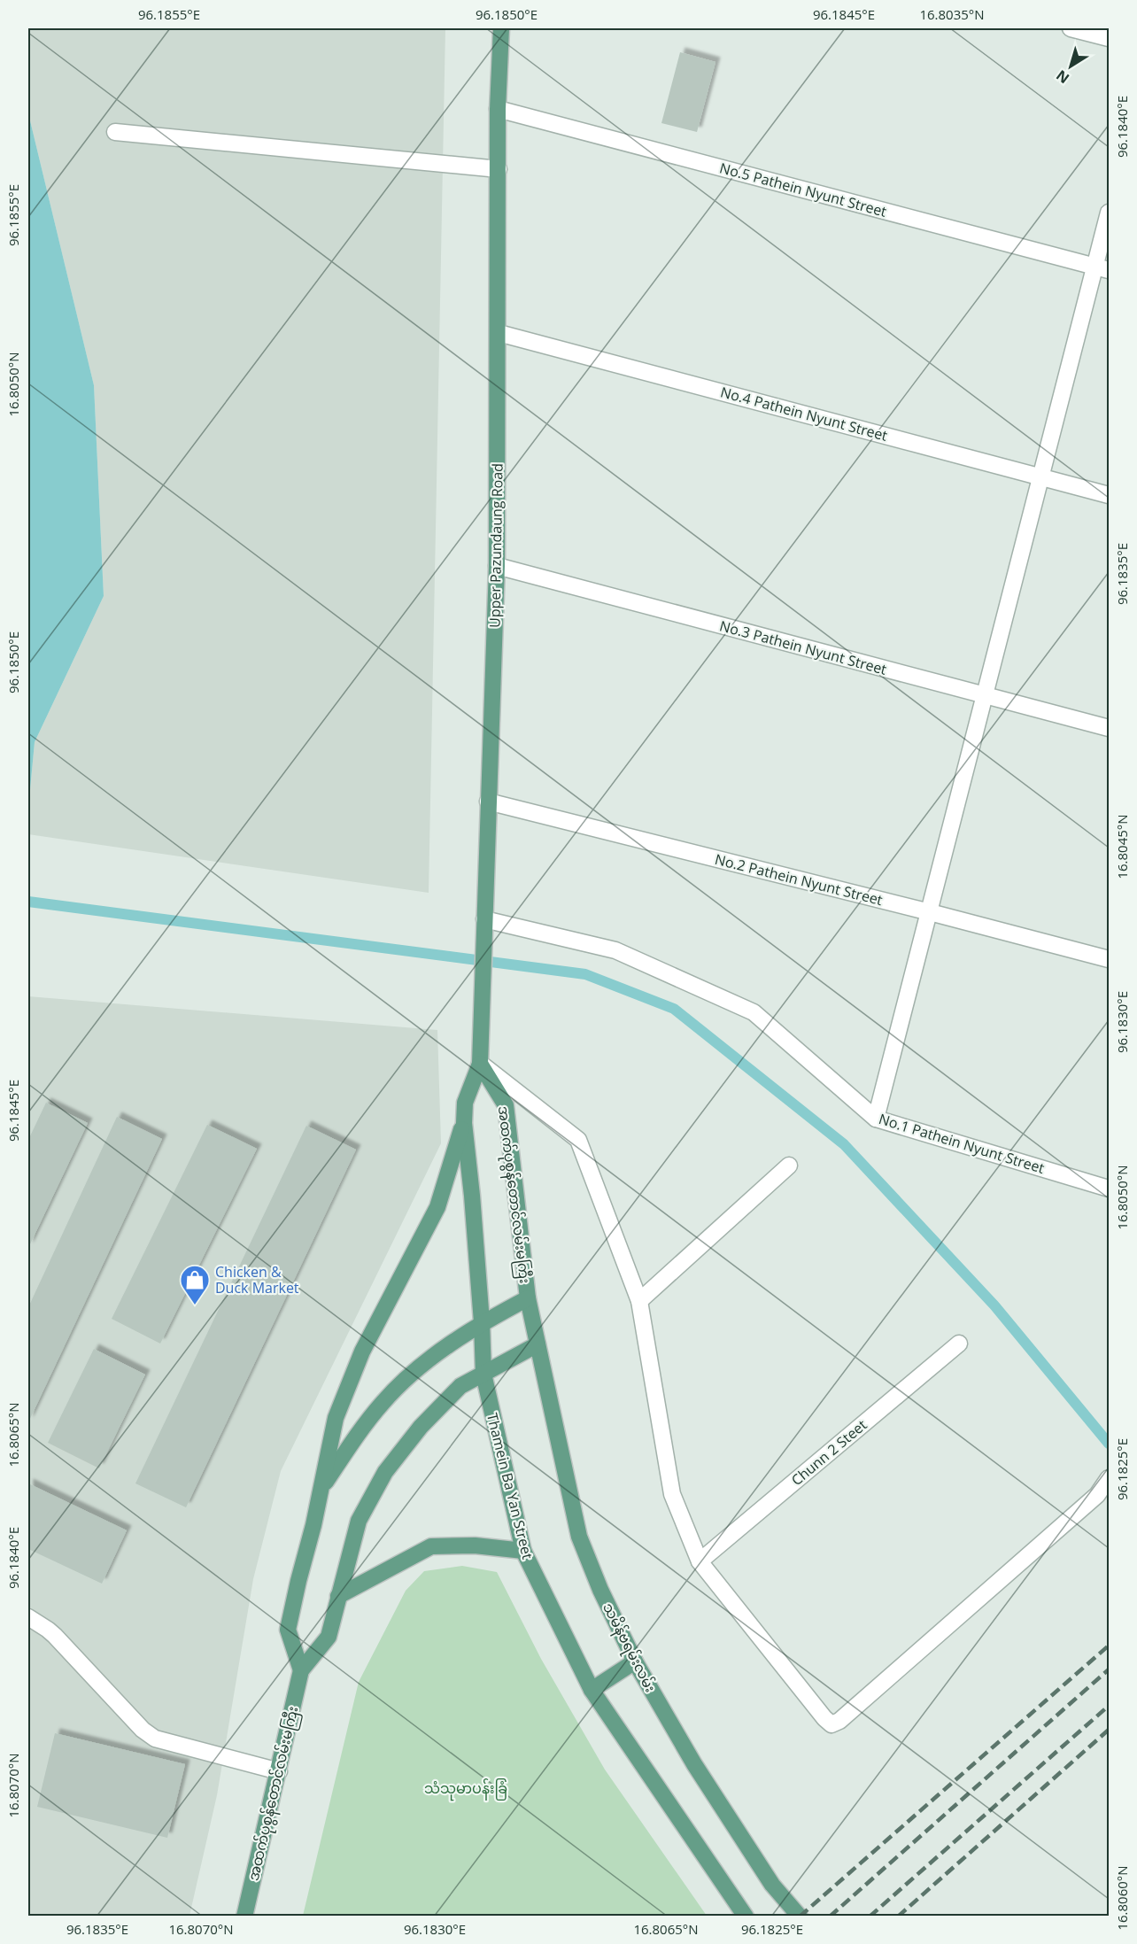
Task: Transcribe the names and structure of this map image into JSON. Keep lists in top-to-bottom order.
{
  "streets": {
    "main road": [
      "Upper Pazundaung Road",
      "အထက်ပုစွန်တောင်လမ်းမကြီး",
      "Thamein Ba Yan Street",
      "သမိန်ဗရမ်းလမ်း"
    ],
    "street": [
      "No.5 Pathein Nyunt Street",
      "No.4 Pathein Nyunt Street",
      "No.3 Pathein Nyunt Street",
      "No.2 Pathein Nyunt Street",
      "No.1 Pathein Nyunt Street",
      "Chunn 2 Steet"
    ]
  },
  "crossings": [
    ["No.5 Pathein Nyunt Street", "Upper Pazundaung Road"],
    ["No.4 Pathein Nyunt Street", "Upper Pazundaung Road"],
    ["Upper Pazundaung Road", "No.3 Pathein Nyunt Street"],
    ["Upper Pazundaung Road", "No.2 Pathein Nyunt Street"],
    ["Upper Pazundaung Road", "No.1 Pathein Nyunt Street"],
    ["Upper Pazundaung Road", "အထက်ပုစွန်တောင်လမ်းမကြီး"],
    ["အထက်ပုစွန်တောင်လမ်းမကြီး", "Thamein Ba Yan Street"],
    ["အထက်ပုစွန်တောင်လမ်းမကြီး", "သမိန်ဗရမ်းလမ်း"]
  ],
  "parks": ["သံသုမာပန်းခြံ"],
  "places": {
    "shop": ["Chicken & Duck Market"]
  },
  "north": "bottom left",
  "coordinates": [
    "96.1855°E",
    "96.1850°E",
    "96.1845°E",
    "16.8035°N",
    "96.1840°E",
    "16.8050°N",
    "96.1835°E",
    "16.8045°N",
    "96.1830°E",
    "16.8065°N",
    "96.1825°E",
    "16.8070°N",
    "16.8060°N"
  ]
}
